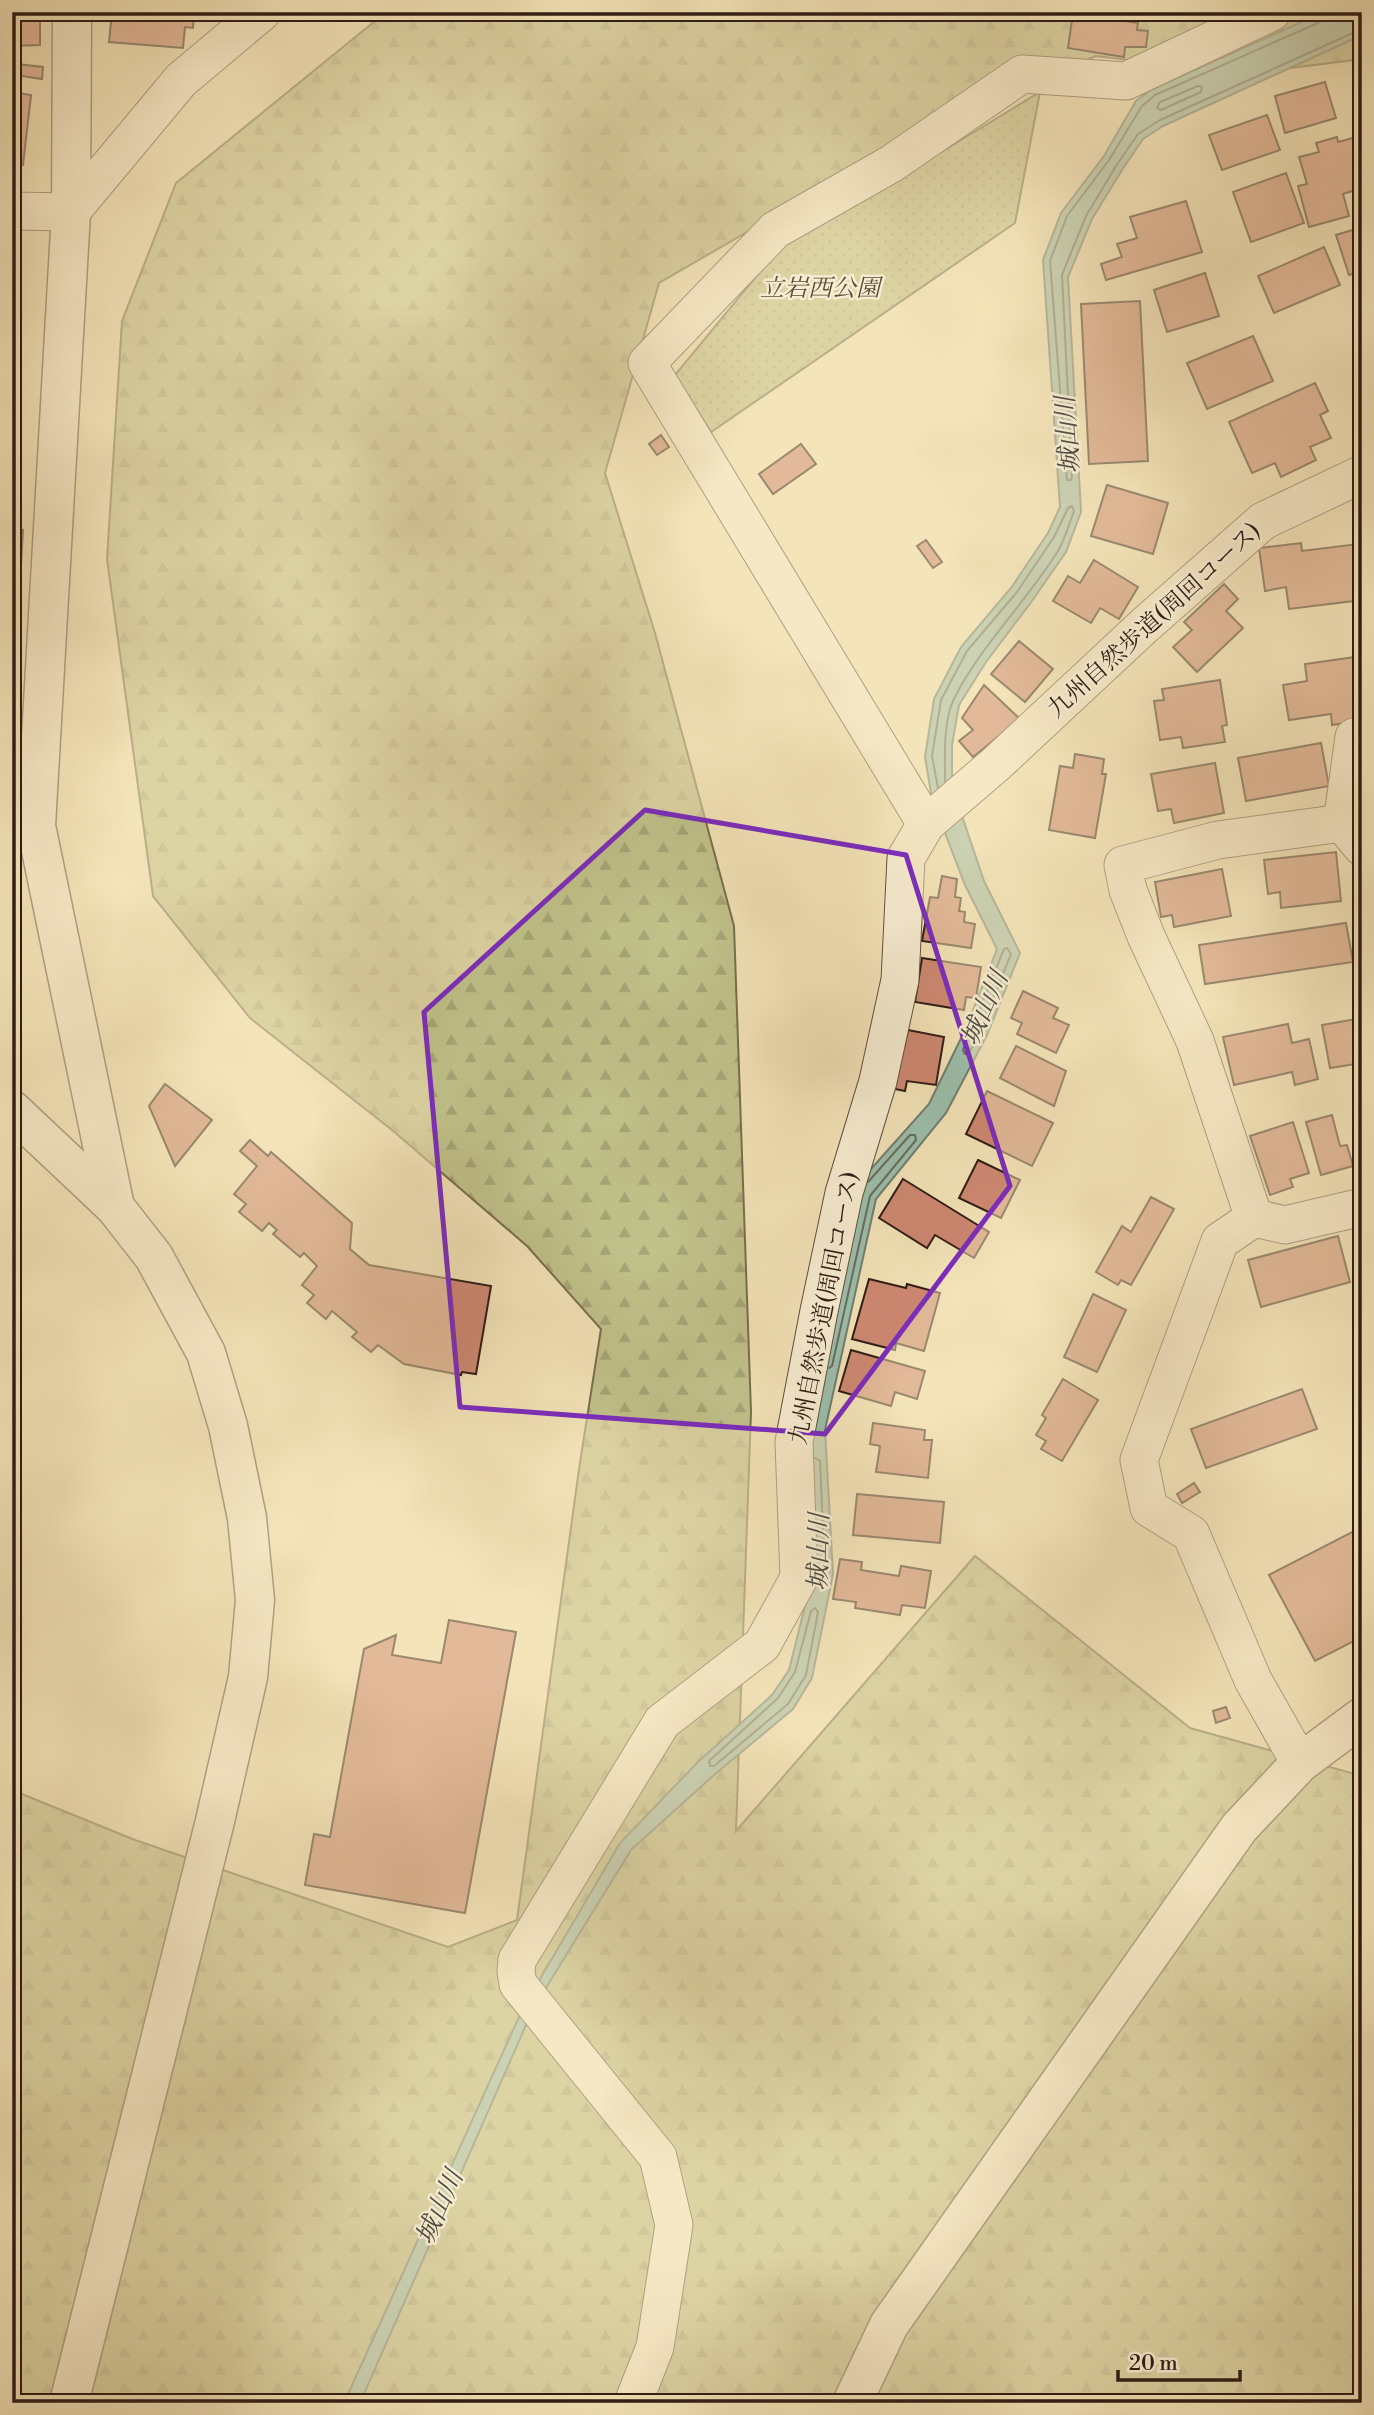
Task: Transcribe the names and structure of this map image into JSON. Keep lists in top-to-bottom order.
{
  "streets": {
    "street": ["九州自然歩道(周回コース)"]
  },
  "water": ["城山川"],
  "parks": ["立岩西公園"],
  "scale_bar": "20 m"
}
